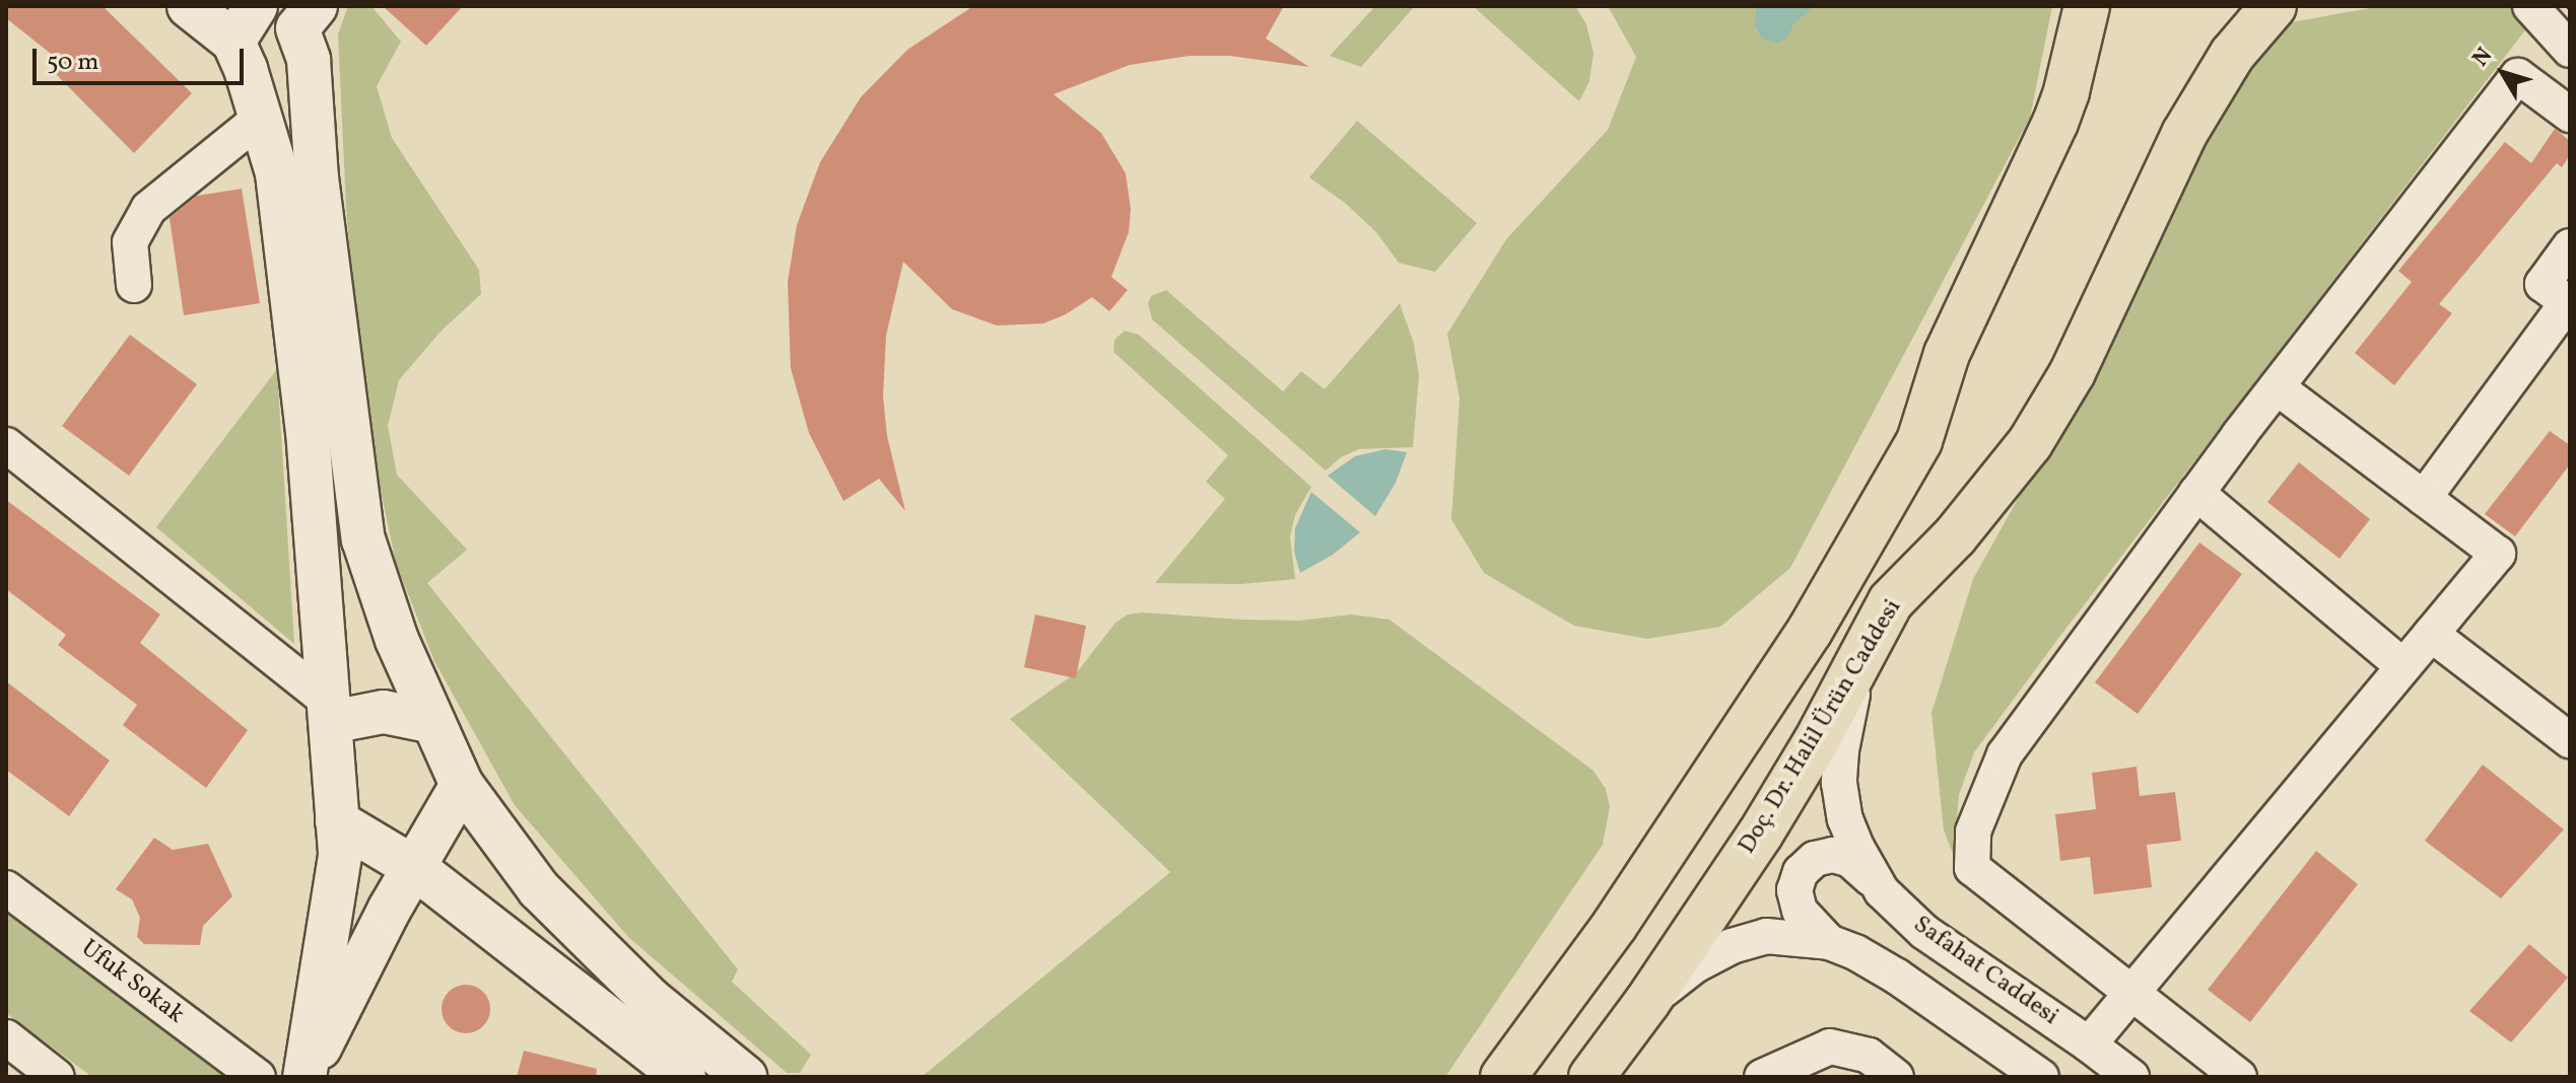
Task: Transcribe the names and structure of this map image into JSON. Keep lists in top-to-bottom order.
{
  "streets": {
    "main road": ["Doç. Dr. Halil Ürün Caddesi"],
    "street": ["Safahat Caddesi", "Ufuk Sokak"]
  },
  "crossings": [
    ["Doç. Dr. Halil Ürün Caddesi", "Safahat Caddesi"]
  ],
  "scale_bar": "50 m",
  "north": "top left"
}
